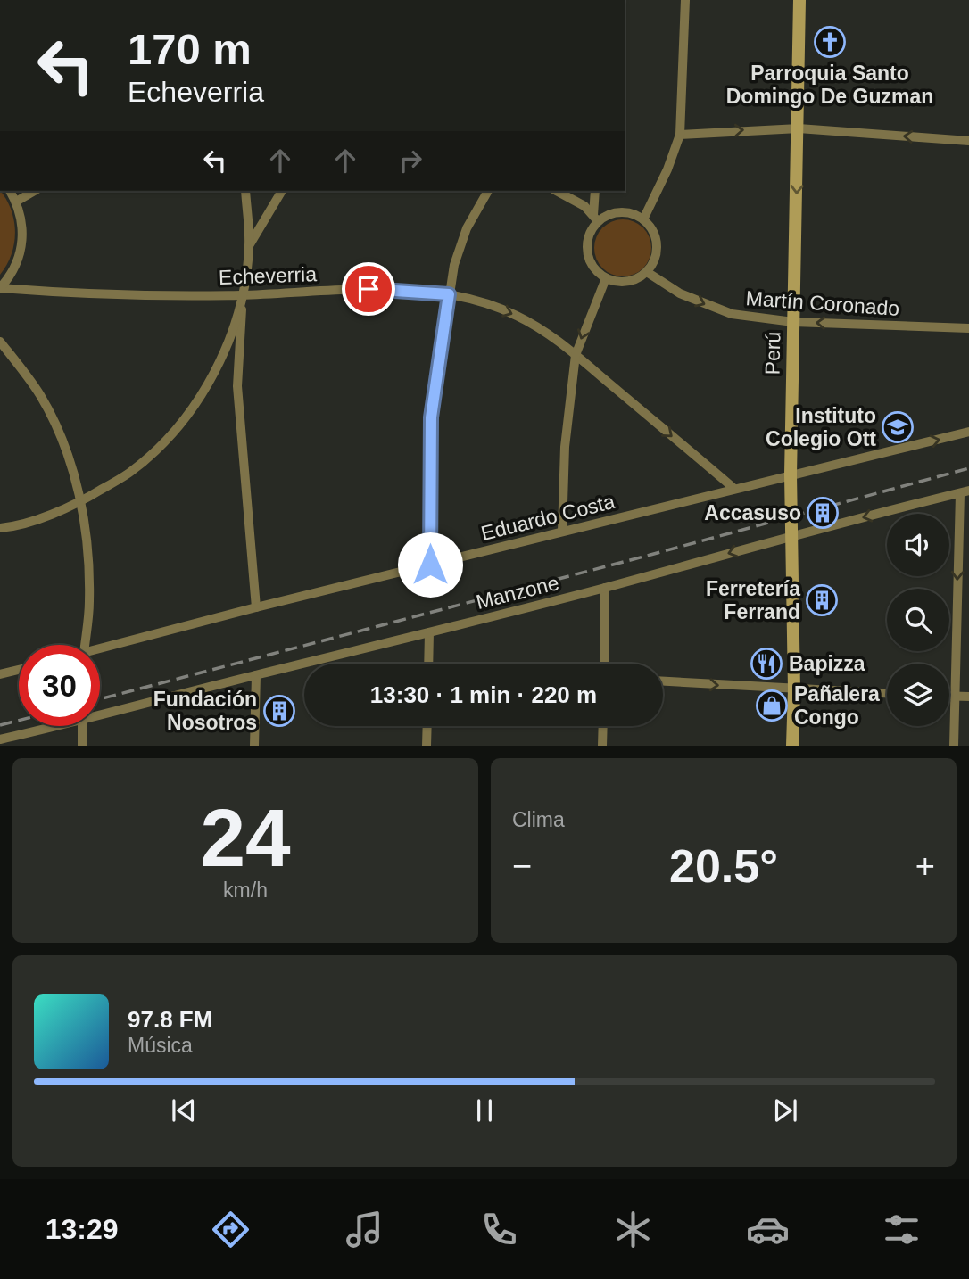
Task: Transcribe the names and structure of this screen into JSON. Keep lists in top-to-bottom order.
{
  "streets": {
    "street": [
      "Echeverria",
      "Martín Coronado",
      "Perú",
      "Eduardo Costa",
      "Manzone"
    ]
  },
  "crossings": [
    ["Echeverria", "Eduardo Costa"],
    ["Martín Coronado", "Perú"],
    ["Perú", "Eduardo Costa"],
    ["Perú", "Manzone"]
  ],
  "one_way": ["Echeverria", "Manzone"],
  "places": {
    "church": ["Parroquia Santo Domingo De Guzman"],
    "school or university": ["Instituto Colegio Ott"],
    "building": ["Accasuso", "Ferretería Ferrand", "Fundación Nosotros"],
    "restaurant": ["Bapizza"],
    "shop": ["Pañalera Congo"]
  },
  "page": {
    "turn": ["170 m", "Echeverria"],
    "limit": "30",
    "trip": "13:30 · 1 min · 220 m",
    "tile": [
      ["24", "km/h"],
      "Clima"
    ],
    "heat": ["−", "20.5°", "+"],
    "song": ["97.8 FM", "Música"],
    "tabs": "13:29"
  }
}
